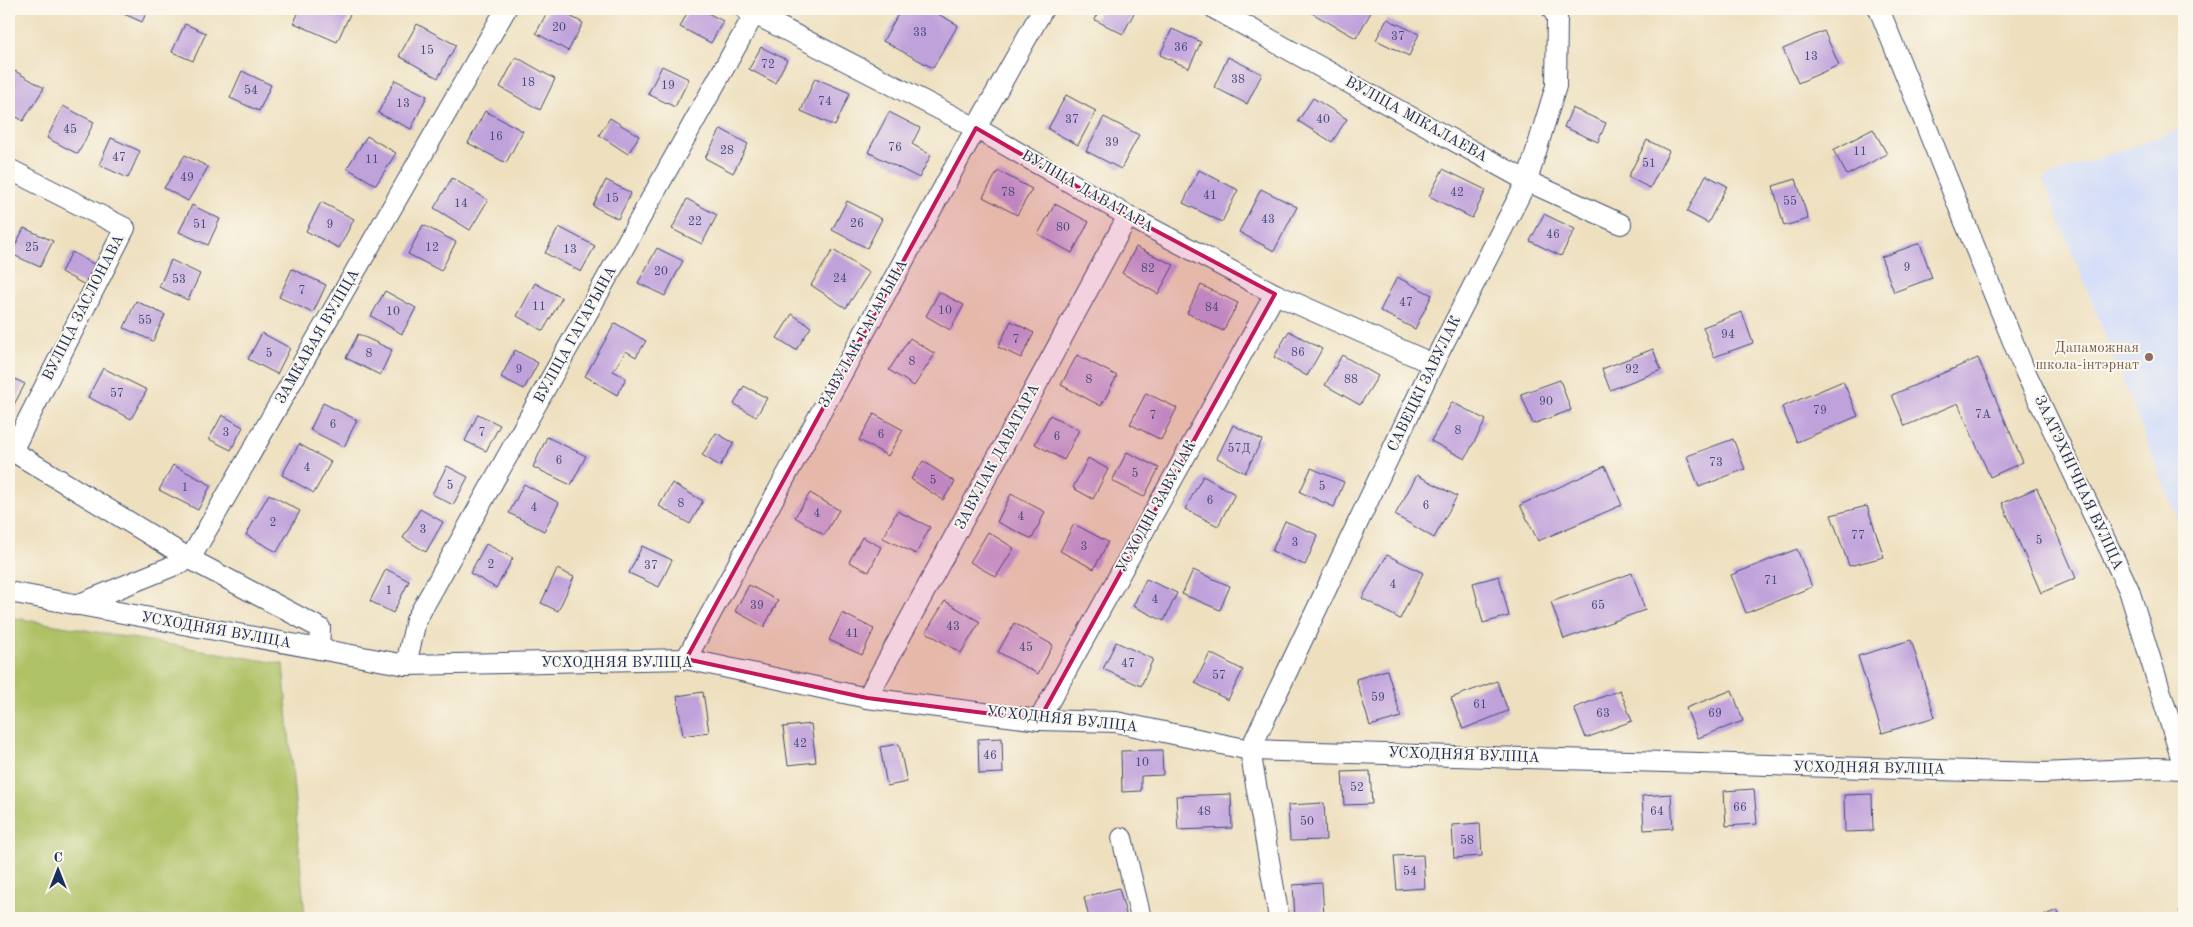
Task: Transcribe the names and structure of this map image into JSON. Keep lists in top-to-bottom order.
{
  "streets": {
    "street": [
      "ВУЛІЦА МІКАЛАЕВА",
      "ВУЛІЦА ДАВАТАРА",
      "ВУЛІЦА ЗАСЛОНАВА",
      "ЗАВУЛАК ГАГАРЫНА",
      "ВУЛІЦА ГАГАРЫНА",
      "ЗАМКАВАЯ ВУЛІЦА",
      "САВЕЦКІ ЗАВУЛАК",
      "ЗАВУЛАК ДАВАТАРА",
      "ЗААТЭХНІЧНАЯ ВУЛІЦА",
      "УСХОДНІ ЗАВУЛАК",
      "УСХОДНЯЯ ВУЛІЦА"
    ]
  },
  "crossings": [
    ["ВУЛІЦА МІКАЛАЕВА", "САВЕЦКІ ЗАВУЛАК"],
    ["ВУЛІЦА ДАВАТАРА", "ЗАВУЛАК ГАГАРЫНА"],
    ["ВУЛІЦА ДАВАТАРА", "ВУЛІЦА ГАГАРЫНА"],
    ["ВУЛІЦА ДАВАТАРА", "САВЕЦКІ ЗАВУЛАК"],
    ["ВУЛІЦА ДАВАТАРА", "ЗАВУЛАК ДАВАТАРА"],
    ["ВУЛІЦА ДАВАТАРА", "УСХОДНІ ЗАВУЛАК"],
    ["ВУЛІЦА ЗАСЛОНАВА", "ЗАМКАВАЯ ВУЛІЦА"],
    ["ВУЛІЦА ЗАСЛОНАВА", "УСХОДНЯЯ ВУЛІЦА"],
    ["ЗАВУЛАК ГАГАРЫНА", "УСХОДНЯЯ ВУЛІЦА"],
    ["ВУЛІЦА ГАГАРЫНА", "УСХОДНЯЯ ВУЛІЦА"],
    ["САВЕЦКІ ЗАВУЛАК", "УСХОДНЯЯ ВУЛІЦА"],
    ["ЗАВУЛАК ДАВАТАРА", "УСХОДНЯЯ ВУЛІЦА"],
    ["ЗААТЭХНІЧНАЯ ВУЛІЦА", "УСХОДНЯЯ ВУЛІЦА"],
    ["УСХОДНІ ЗАВУЛАК", "УСХОДНЯЯ ВУЛІЦА"]
  ],
  "places": ["Дапаможная школа-інтэрнат"],
  "house_numbers": [
    "20",
    "33",
    "37",
    "36",
    "15",
    "13",
    "72",
    "38",
    "18",
    "19",
    "54",
    "74",
    "13",
    "37",
    "40",
    "45",
    "16",
    "39",
    "76",
    "28",
    "11",
    "47",
    "11",
    "51",
    "49",
    "78",
    "42",
    "41",
    "15",
    "55",
    "14",
    "43",
    "22",
    "26",
    "51",
    "9",
    "80",
    "46",
    "25",
    "12",
    "13",
    "9",
    "82",
    "20",
    "24",
    "53",
    "7",
    "47",
    "11",
    "84",
    "10",
    "10",
    "55",
    "94",
    "7",
    "86",
    "5",
    "8",
    "8",
    "9",
    "92",
    "8",
    "88",
    "57",
    "90",
    "79",
    "7А",
    "7",
    "6",
    "8",
    "3",
    "7",
    "6",
    "6",
    "57Д",
    "6",
    "73",
    "4",
    "5",
    "5",
    "5",
    "5",
    "1",
    "6",
    "8",
    "6",
    "4",
    "4",
    "4",
    "2",
    "3",
    "77",
    "5",
    "3",
    "3",
    "2",
    "37",
    "71",
    "4",
    "1",
    "4",
    "39",
    "65",
    "43",
    "41",
    "45",
    "47",
    "57",
    "59",
    "61",
    "63",
    "69",
    "42",
    "46",
    "10",
    "52",
    "66",
    "48",
    "64",
    "50",
    "58",
    "54"
  ],
  "north": "top"
}
